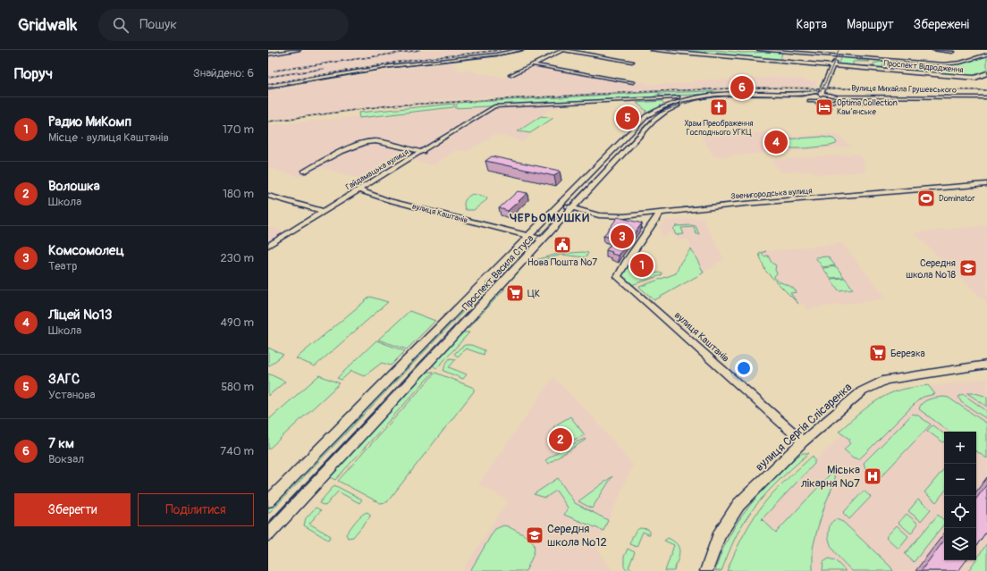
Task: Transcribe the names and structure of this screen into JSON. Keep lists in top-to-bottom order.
{
  "streets": {
    "main road": ["Проспект Відродження"],
    "street": [
      "Вулиця Михайла Грушевського",
      "Гайдамацька вулиця",
      "Звенигородська вулиця",
      "вулиця Каштанів",
      "Проспект Василя Стуса",
      "вулиця Сергія Слісаренка"
    ]
  },
  "crossings": [
    ["Вулиця Михайла Грушевського", "Проспект Василя Стуса"],
    ["Гайдамацька вулиця", "вулиця Каштанів"],
    ["Гайдамацька вулиця", "Проспект Василя Стуса"],
    ["Звенигородська вулиця", "вулиця Каштанів"],
    ["Звенигородська вулиця", "Проспект Василя Стуса"],
    ["вулиця Каштанів", "Проспект Василя Стуса"],
    ["вулиця Каштанів", "вулиця Сергія Слісаренка"]
  ],
  "districts": ["ЧЕРЬОМУШКИ"],
  "places": {
    "church": ["Храм Преображення Господнього УГКЦ"],
    "hotel": ["Optima Collection Кам’янське"],
    "sports": ["Dominator"],
    "public building": ["Нова Пошта №7"],
    "school or university": ["Середня школа №18", "Середня школа №12"],
    "supermarket": ["ЦК", "Березка"],
    "hospital": ["Міська лікарня №7"]
  },
  "page": {
    "header": "Gridwalk",
    "search": "Пошук",
    "nav": ["Карта", "Маршрут", "Збережені"],
    "heading": ["Поруч", "Знайдено: 6"],
    "pins": [
      "6",
      "5",
      "4",
      "3",
      "1",
      "2"
    ],
    "list": [
      {
        "mark": "1",
        "name": "Радио МиКомп",
        "note": "Місце · вулиця Каштанів",
        "value": "170 m"
      },
      {
        "mark": "2",
        "name": "Волошка",
        "note": "Школа",
        "value": "180 m"
      },
      {
        "mark": "3",
        "name": "Комсомолец",
        "note": "Театр",
        "value": "230 m"
      },
      {
        "mark": "4",
        "name": "Ліцей №13",
        "note": "Школа",
        "value": "490 m"
      },
      {
        "mark": "5",
        "name": "ЗАГС",
        "note": "Установа",
        "value": "580 m"
      },
      {
        "mark": "6",
        "name": "7 км",
        "note": "Вокзал",
        "value": "740 m"
      }
    ],
    "map_buttons": ["+", "−"],
    "buttons": ["Зберегти", "Поділитися"]
  }
}
